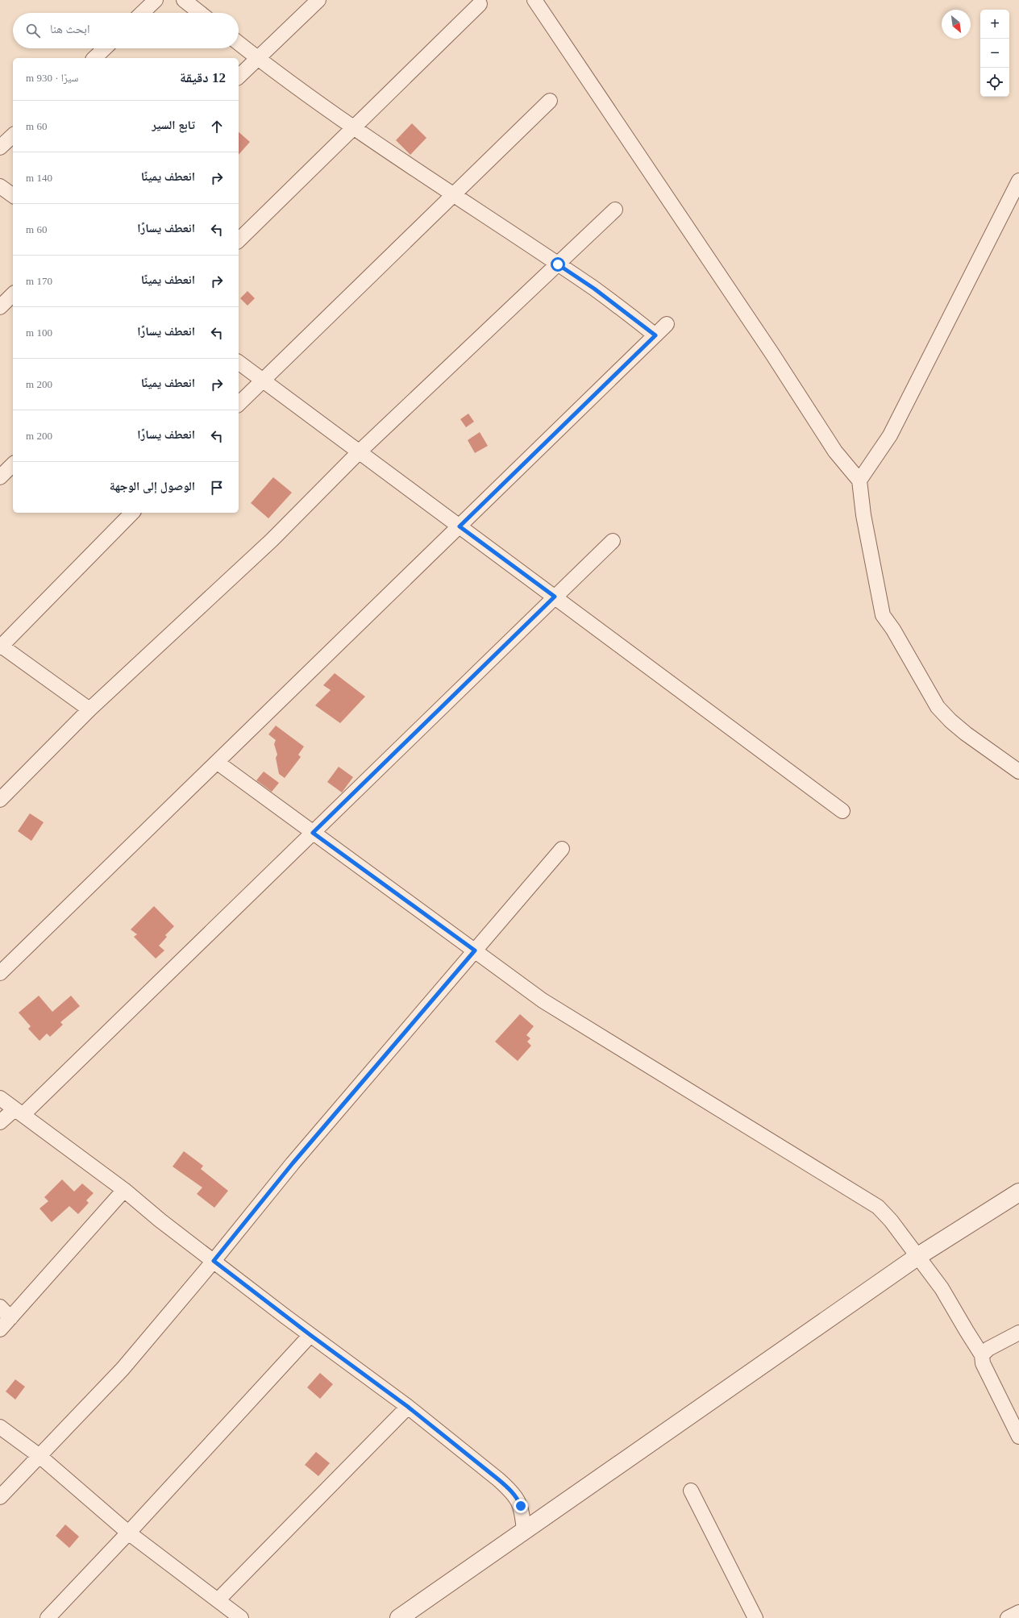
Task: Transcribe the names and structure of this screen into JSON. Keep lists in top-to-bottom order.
{
  "north": "bottom right",
  "page": {
    "map_buttons": ["+", "−"],
    "search": "ابحث هنا",
    "heading": ["12 دقيقة", "سيرًا · 930 m"],
    "list": [
      ["تابع السير", "60 m"],
      ["انعطف يمينًا", "140 m"],
      ["انعطف يسارًا", "60 m"],
      ["انعطف يمينًا", "170 m"],
      ["انعطف يسارًا", "100 m"],
      ["انعطف يمينًا", "200 m"],
      ["انعطف يسارًا", "200 m"],
      "الوصول إلى الوجهة"
    ]
  }
}
